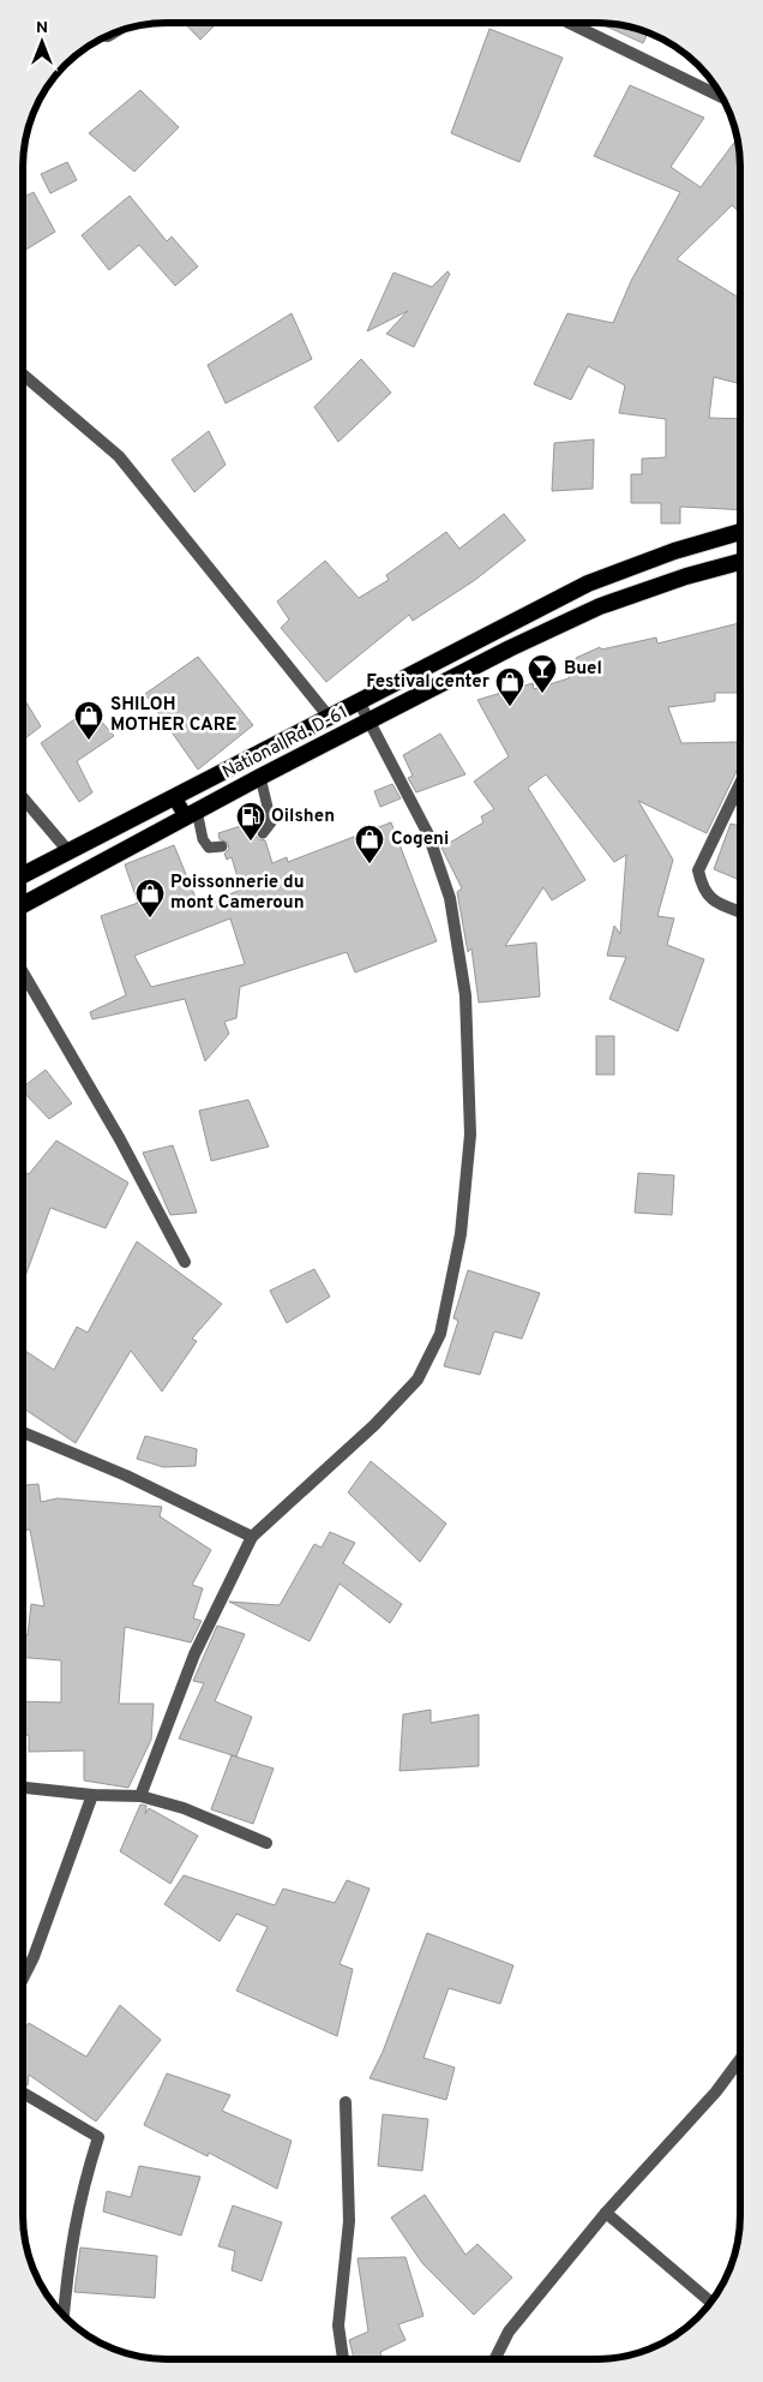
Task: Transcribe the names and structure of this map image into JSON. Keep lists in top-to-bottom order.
{
  "streets": {
    "highway": ["National Rd. D-61"]
  },
  "places": {
    "bar": ["Buel"],
    "shop": [
      "Festival center",
      "SHILOH MOTHER CARE",
      "Cogeni",
      "Poissonnerie du mont Cameroun"
    ],
    "fuel station": ["Oilshen"]
  },
  "north": "top"
}
